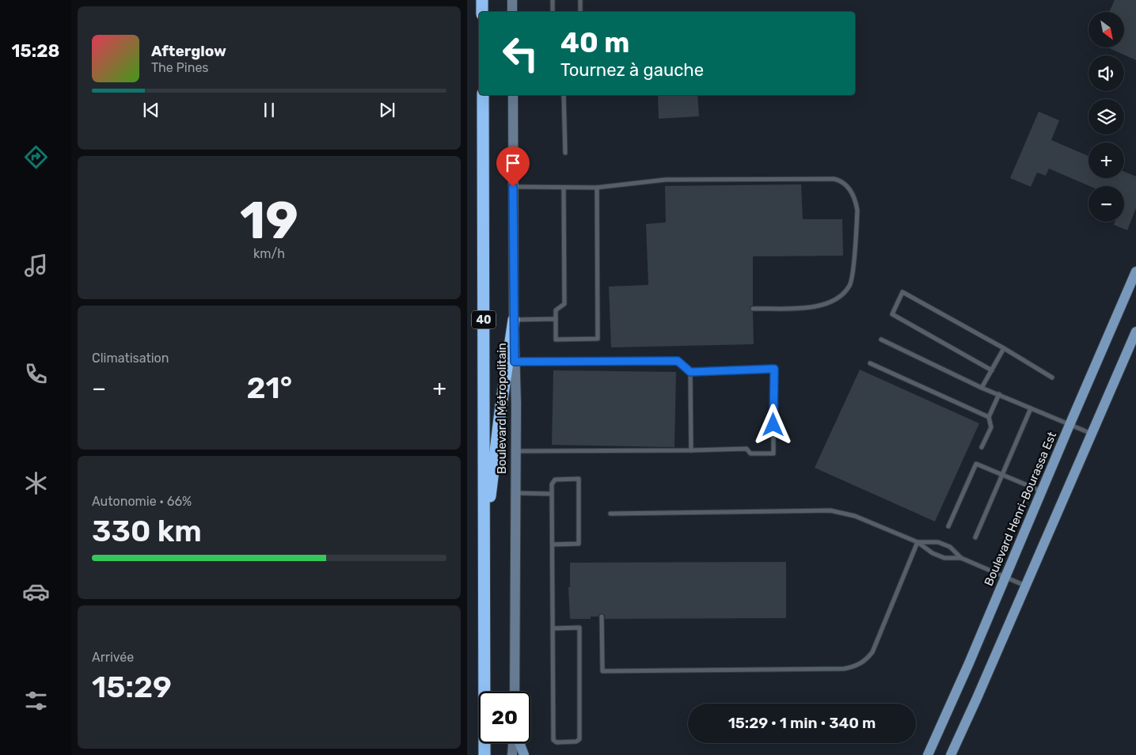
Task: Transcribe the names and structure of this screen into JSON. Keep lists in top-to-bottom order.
{
  "streets": {
    "highway": ["40"],
    "main road": ["Boulevard Métropolitain", "Boulevard Henri-Bourassa Est"]
  },
  "north": "bottom right",
  "page": {
    "tabs": "15:28",
    "map_buttons": ["+", "−"],
    "turn": ["40 m", "Tournez à gauche"],
    "song": ["Afterglow", "The Pines"],
    "tile": [
      ["19", "km/h"],
      "Climatisation",
      ["Autonomie · 66%", "330 km"],
      ["Arrivée", "15:29"]
    ],
    "heat": ["−", "21°", "+"],
    "limit": "20",
    "trip": "15:29 · 1 min · 340 m"
  }
}
